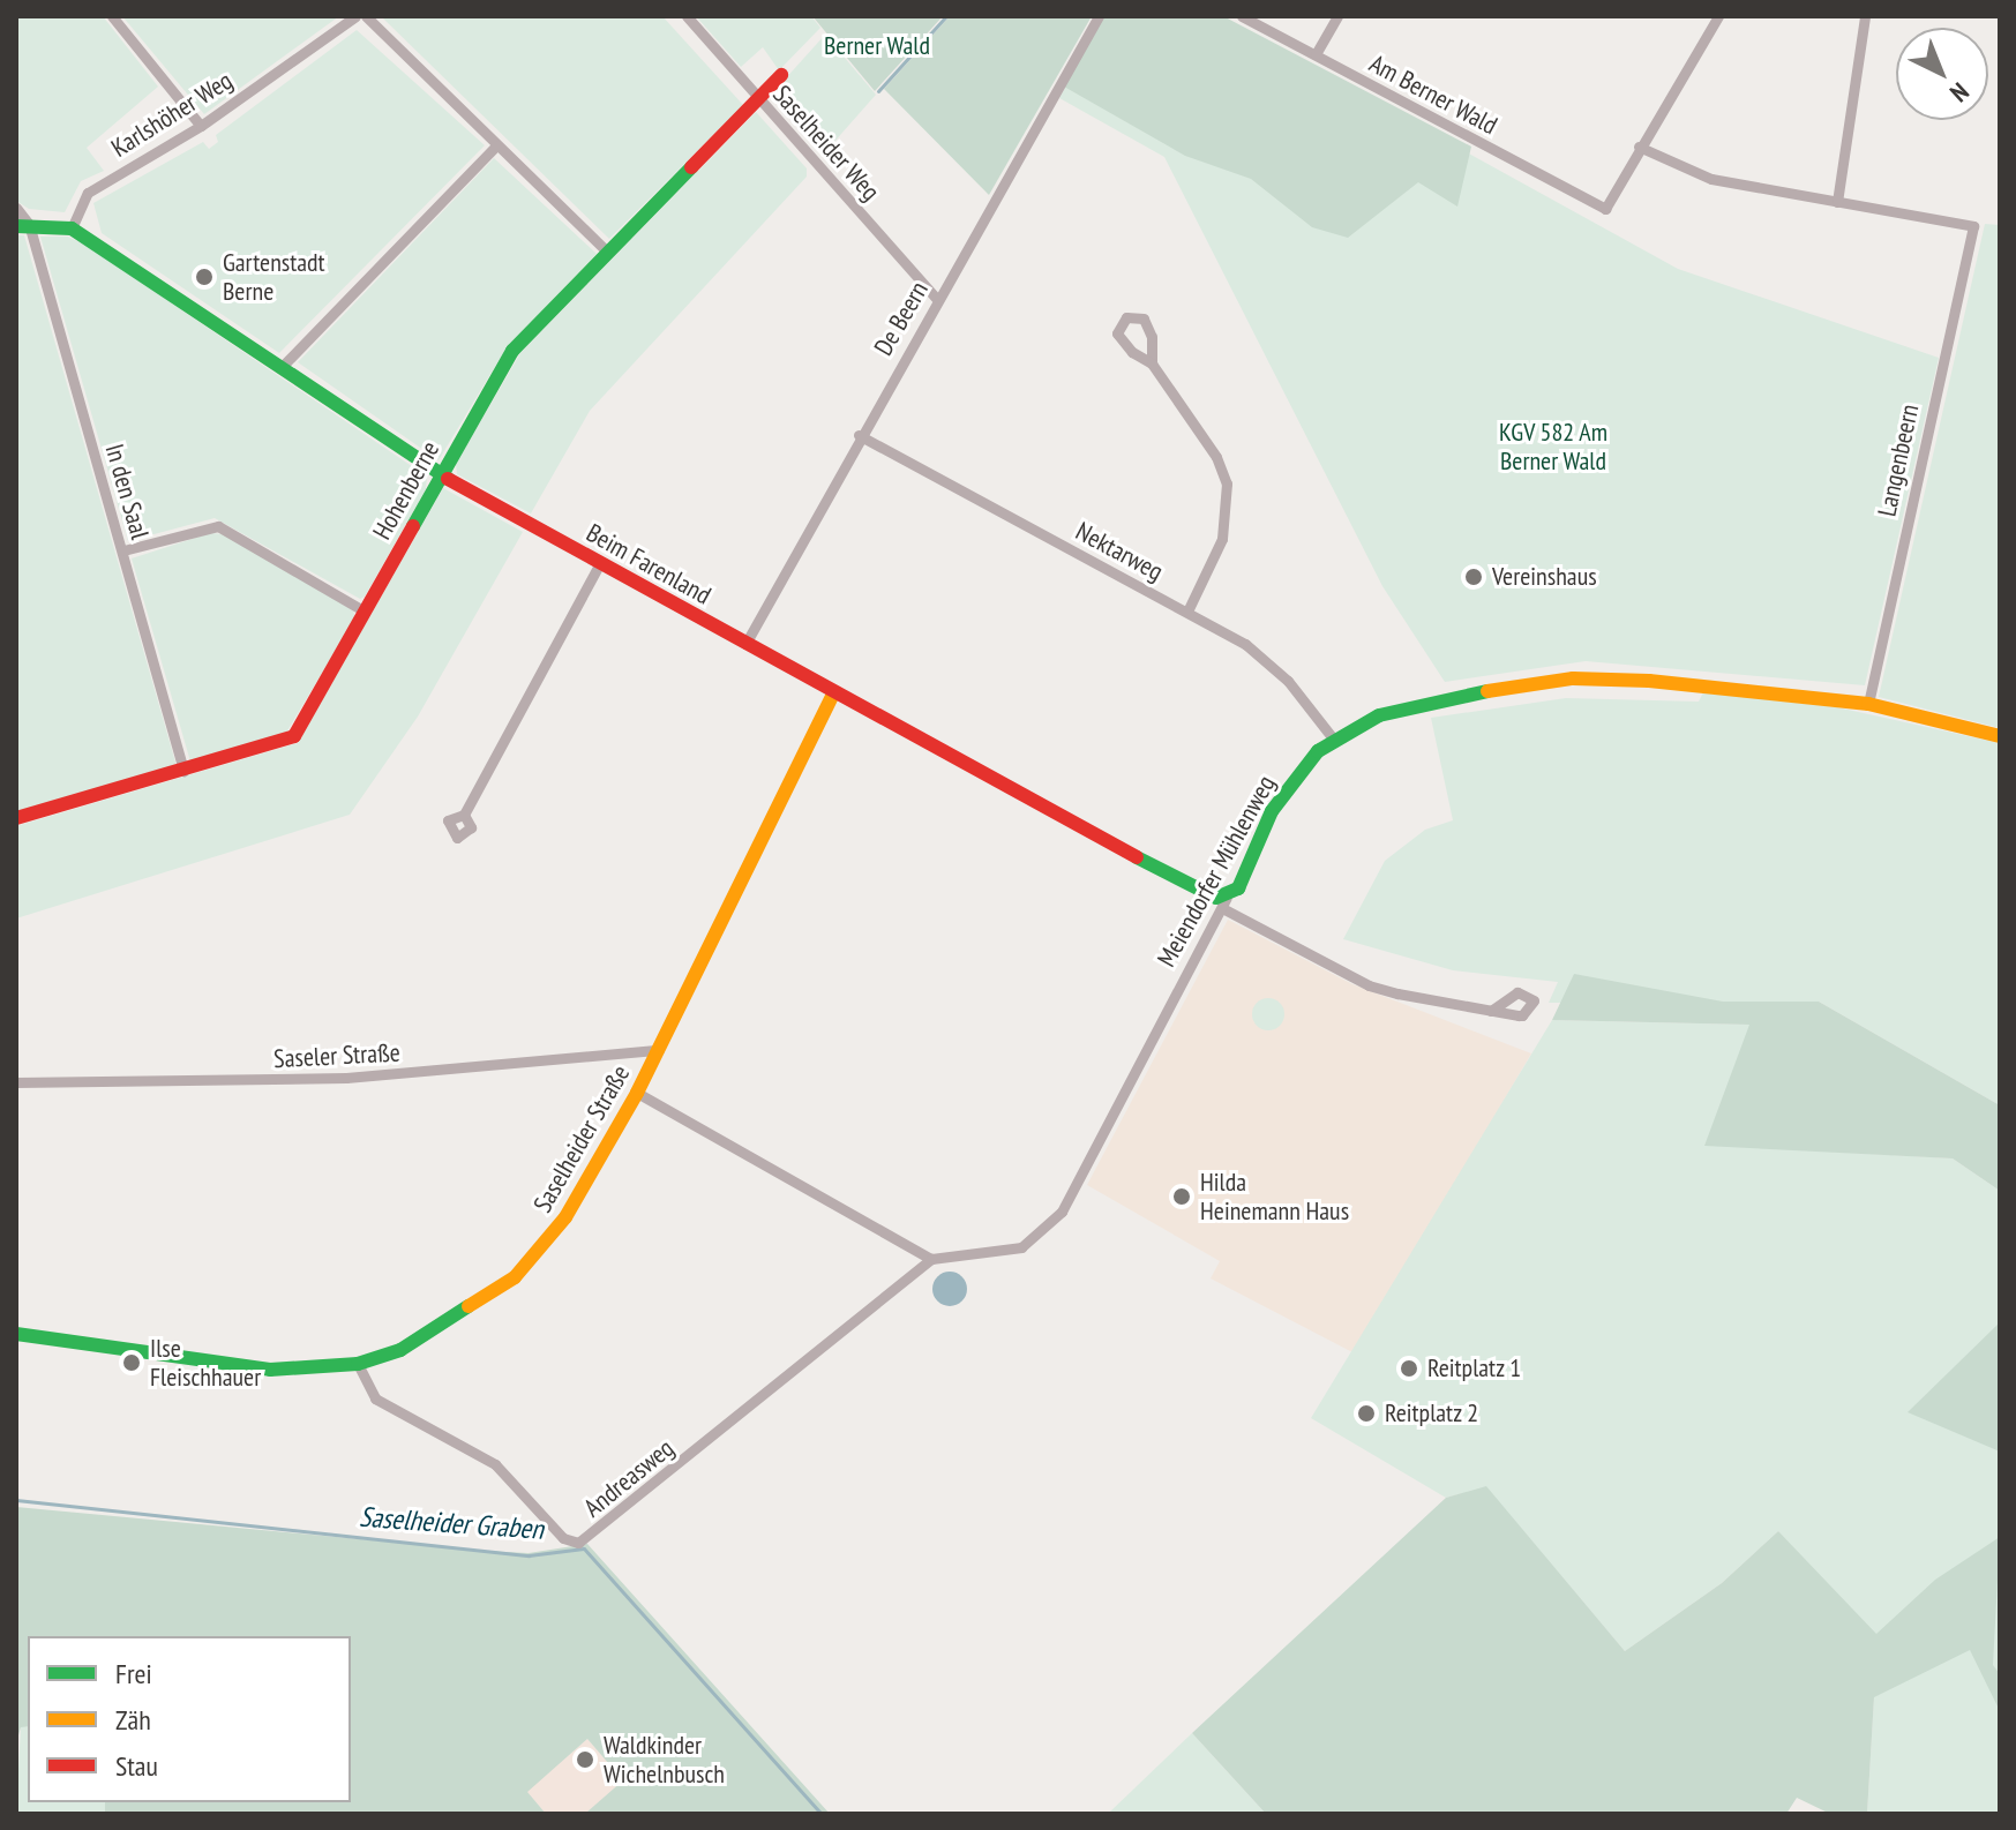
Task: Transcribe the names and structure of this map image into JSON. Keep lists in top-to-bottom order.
{
  "streets": {
    "street": [
      "Am Berner Wald",
      "Karlshöher Weg",
      "Saselheider Weg",
      "De Beern",
      "Langenbeern",
      "Hohenberne",
      "In den Saal",
      "Nektarweg",
      "Beim Farenland",
      "Meiendorfer Mühlenweg",
      "Saseler Straße",
      "Saselheider Straße",
      "Andreasweg"
    ]
  },
  "crossings": [
    ["Karlshöher Weg", "Beim Farenland"],
    ["Saselheider Weg", "De Beern"],
    ["Saselheider Weg", "Hohenberne"],
    ["De Beern", "Nektarweg"],
    ["De Beern", "Beim Farenland"],
    ["Langenbeern", "Meiendorfer Mühlenweg"],
    ["Hohenberne", "In den Saal"],
    ["Hohenberne", "Beim Farenland"],
    ["Nektarweg", "Meiendorfer Mühlenweg"],
    ["Beim Farenland", "Meiendorfer Mühlenweg"],
    ["Beim Farenland", "Saselheider Straße"],
    ["Meiendorfer Mühlenweg", "Andreasweg"],
    ["Saseler Straße", "Saselheider Straße"],
    ["Saselheider Straße", "Andreasweg"]
  ],
  "water": ["Saselheider Graben"],
  "parks": ["Berner Wald", "KGV 582 Am Berner Wald"],
  "places": [
    "Gartenstadt Berne",
    "Vereinshaus",
    "Hilda Heinemann Haus",
    "Ilse Fleischhauer",
    "Reitplatz 1",
    "Reitplatz 2",
    "Waldkinder Wichelnbusch"
  ],
  "legend": ["Frei", "Zäh", "Stau"],
  "north": "bottom right"
}
